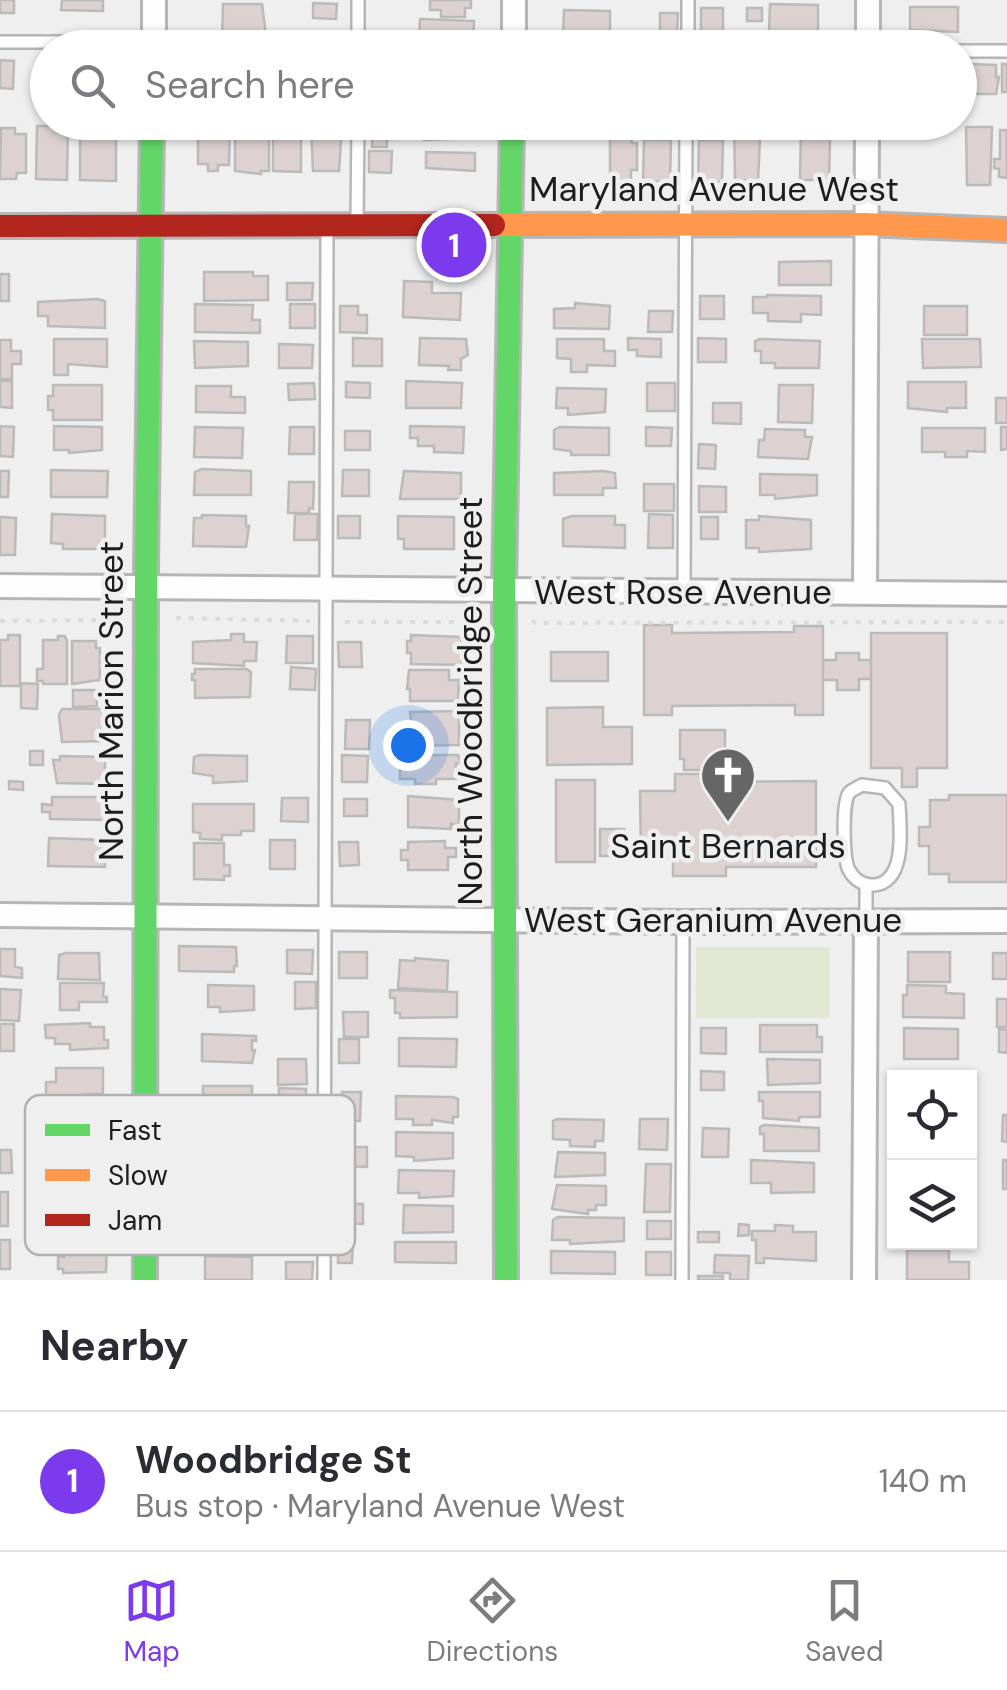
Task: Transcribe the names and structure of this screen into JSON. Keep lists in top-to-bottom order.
{
  "streets": {
    "street": [
      "Maryland Avenue West",
      "West Rose Avenue",
      "North Marion Street",
      "North Woodbridge Street",
      "West Geranium Avenue"
    ]
  },
  "crossings": [
    ["Maryland Avenue West", "North Marion Street"],
    ["Maryland Avenue West", "North Woodbridge Street"],
    ["West Rose Avenue", "North Marion Street"],
    ["West Rose Avenue", "North Woodbridge Street"],
    ["North Marion Street", "West Geranium Avenue"],
    ["North Woodbridge Street", "West Geranium Avenue"]
  ],
  "places": {
    "church": ["Saint Bernards"]
  },
  "legend": ["Fast", "Slow", "Jam"],
  "page": {
    "search": "Search here",
    "pins": "1",
    "heading": "Nearby",
    "list": [
      {
        "mark": "1",
        "name": "Woodbridge St",
        "note": "Bus stop · Maryland Avenue West",
        "value": "140 m"
      }
    ],
    "nav": ["Map", "Directions", "Saved"]
  }
}
